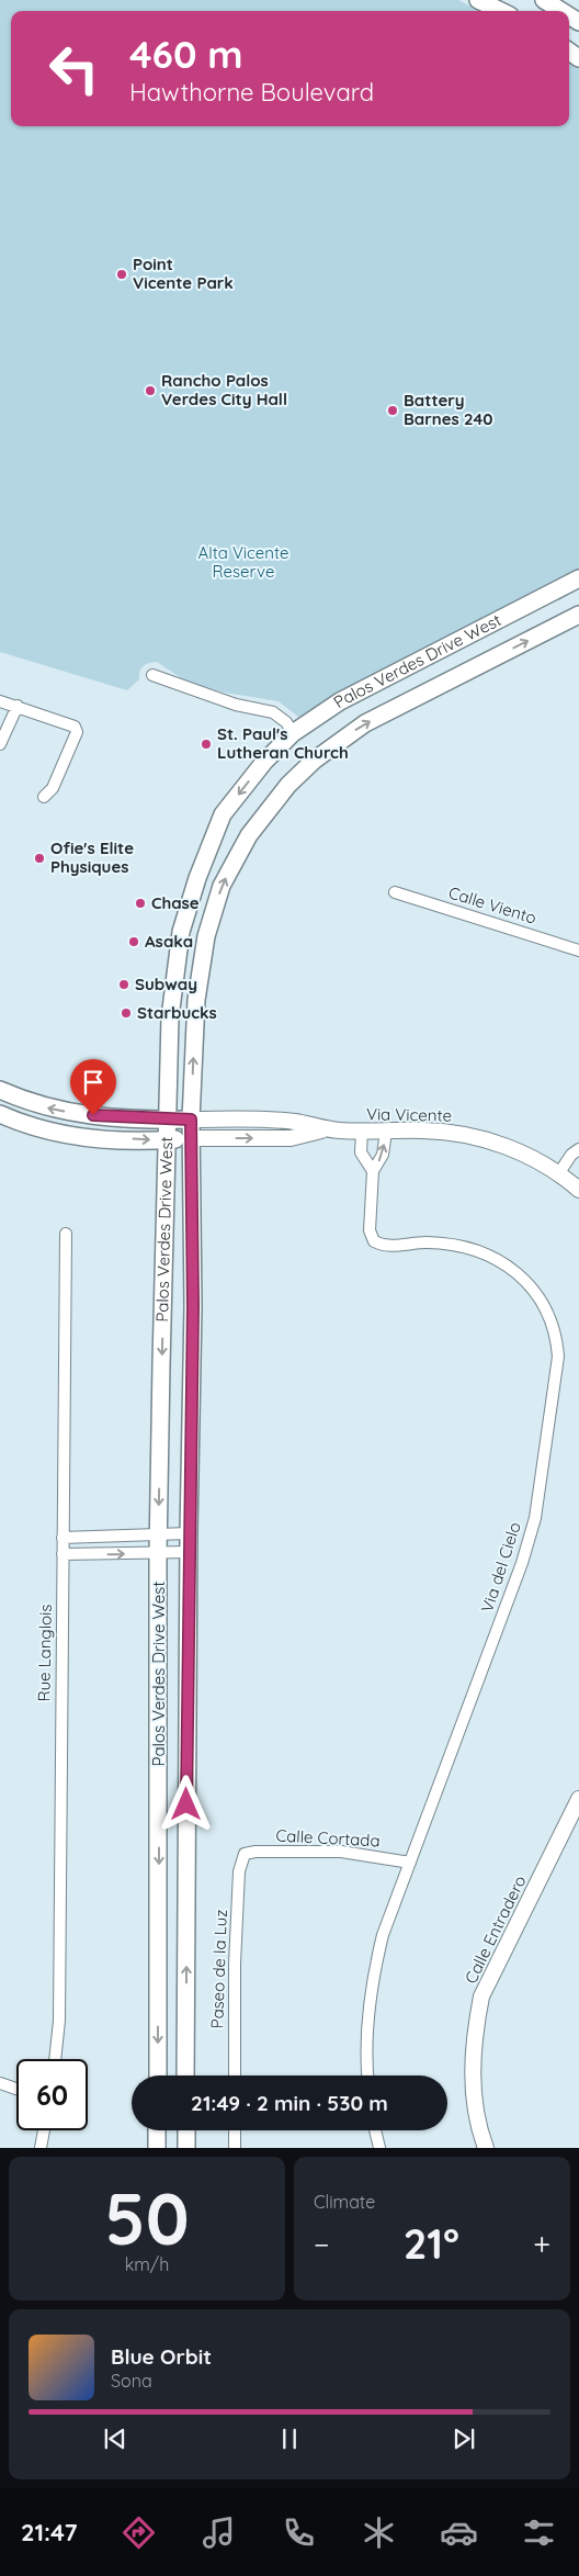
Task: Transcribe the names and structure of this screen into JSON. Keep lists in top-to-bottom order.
{
  "streets": {
    "main road": ["Palos Verdes Drive West"],
    "street": [
      "Calle Viento",
      "Via Vicente",
      "Via del Cielo",
      "Rue Langlois",
      "Calle Cortada",
      "Calle Entradero",
      "Paseo de la Luz"
    ]
  },
  "crossings": [
    ["Palos Verdes Drive West", "Via Vicente"],
    ["Via Vicente", "Via del Cielo"],
    ["Via del Cielo", "Calle Cortada"],
    ["Calle Cortada", "Paseo de la Luz"]
  ],
  "parks": ["Alta Vicente Reserve"],
  "places": [
    "Point Vicente Park",
    "Rancho Palos Verdes City Hall",
    "Battery Barnes 240",
    "St. Paul's Lutheran Church",
    "Ofie's Elite Physiques",
    "Chase",
    "Asaka",
    "Subway",
    "Starbucks"
  ],
  "page": {
    "turn": ["460 m", "Hawthorne Boulevard"],
    "limit": "60",
    "trip": "21:49 · 2 min · 530 m",
    "tile": [
      ["50", "km/h"],
      "Climate"
    ],
    "heat": ["−", "21°", "+"],
    "song": ["Blue Orbit", "Sona"],
    "tabs": "21:47"
  }
}
